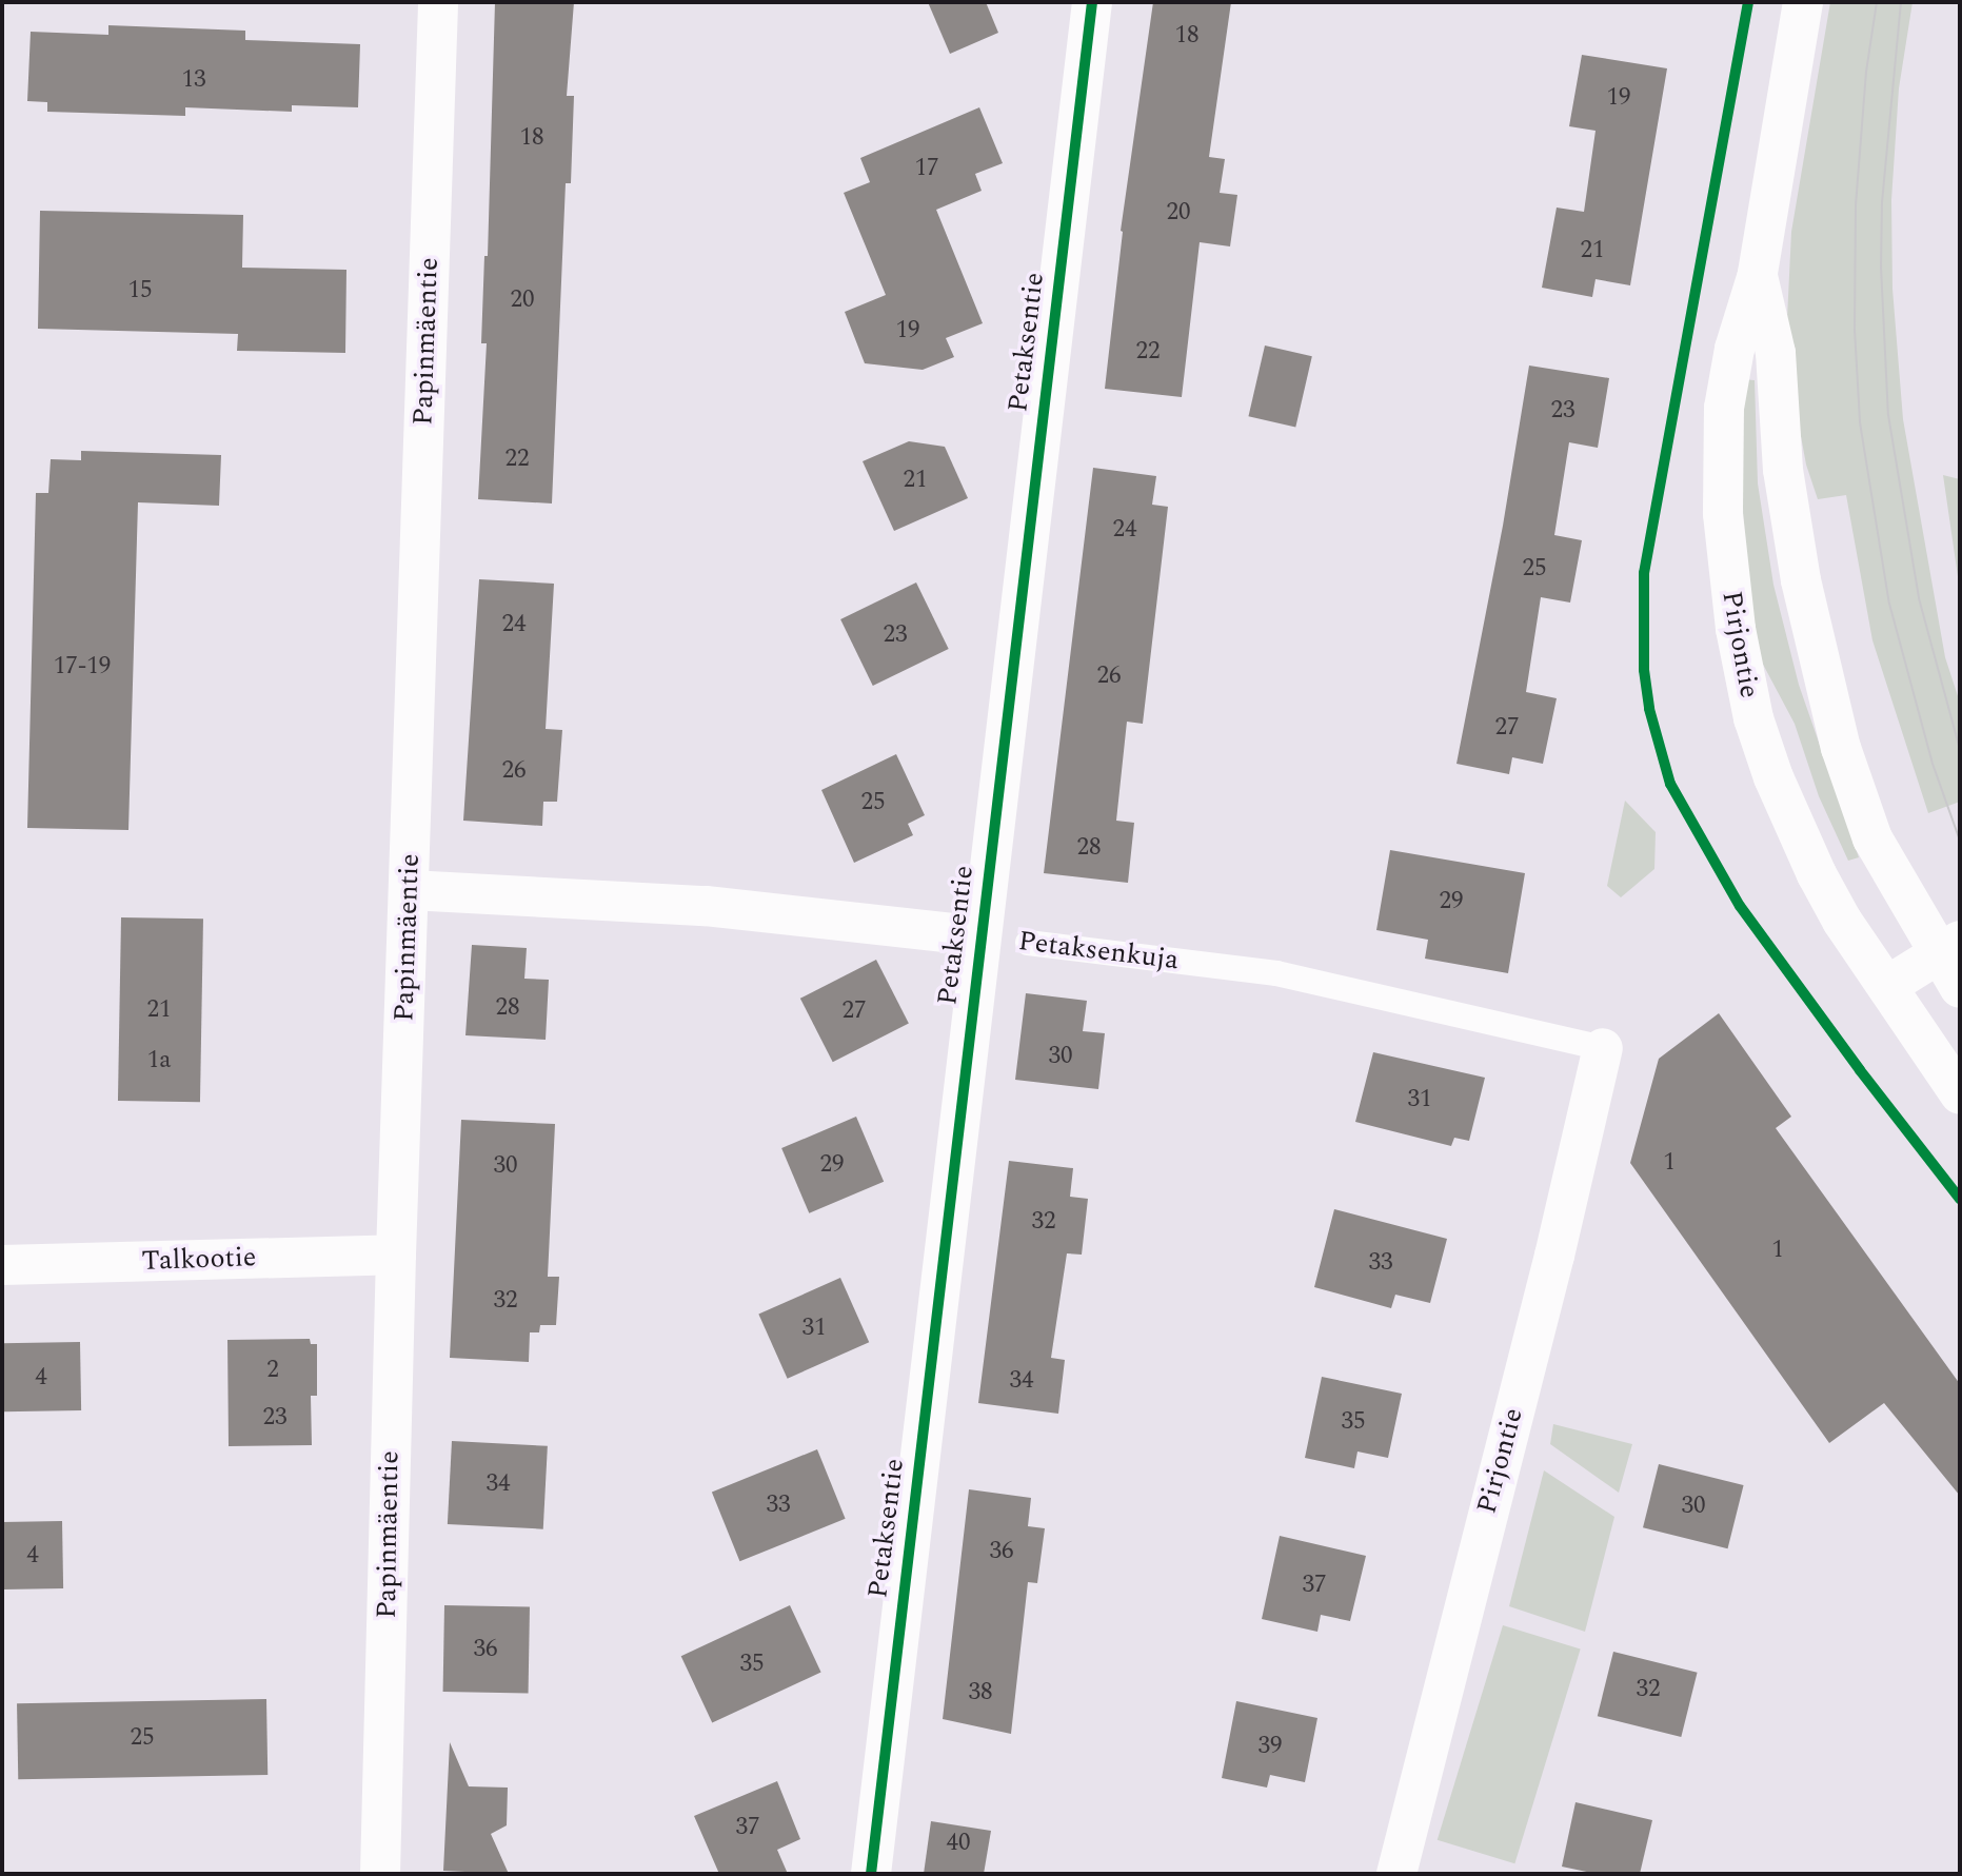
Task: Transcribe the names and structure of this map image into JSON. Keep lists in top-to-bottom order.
{
  "streets": {
    "street": [
      "Papinmäentie",
      "Petaksentie",
      "Pirjontie",
      "Petaksenkuja",
      "Talkootie"
    ]
  },
  "crossings": [
    ["Papinmäentie", "Petaksenkuja"],
    ["Papinmäentie", "Talkootie"],
    ["Petaksentie", "Petaksenkuja"],
    ["Pirjontie", "Petaksenkuja"]
  ],
  "house_numbers": [
    "18",
    "13",
    "19",
    "18",
    "17",
    "20",
    "21",
    "15",
    "20",
    "19",
    "22",
    "23",
    "22",
    "21",
    "24",
    "25",
    "24",
    "23",
    "17-19",
    "26",
    "27",
    "26",
    "25",
    "28",
    "29",
    "28",
    "21",
    "27",
    "30",
    "1a",
    "31",
    "1",
    "29",
    "30",
    "32",
    "1",
    "33",
    "32",
    "31",
    "2",
    "4",
    "34",
    "23",
    "35",
    "34",
    "33",
    "30",
    "36",
    "4",
    "37",
    "36",
    "35",
    "32",
    "38",
    "25",
    "39",
    "37",
    "40"
  ]
}
